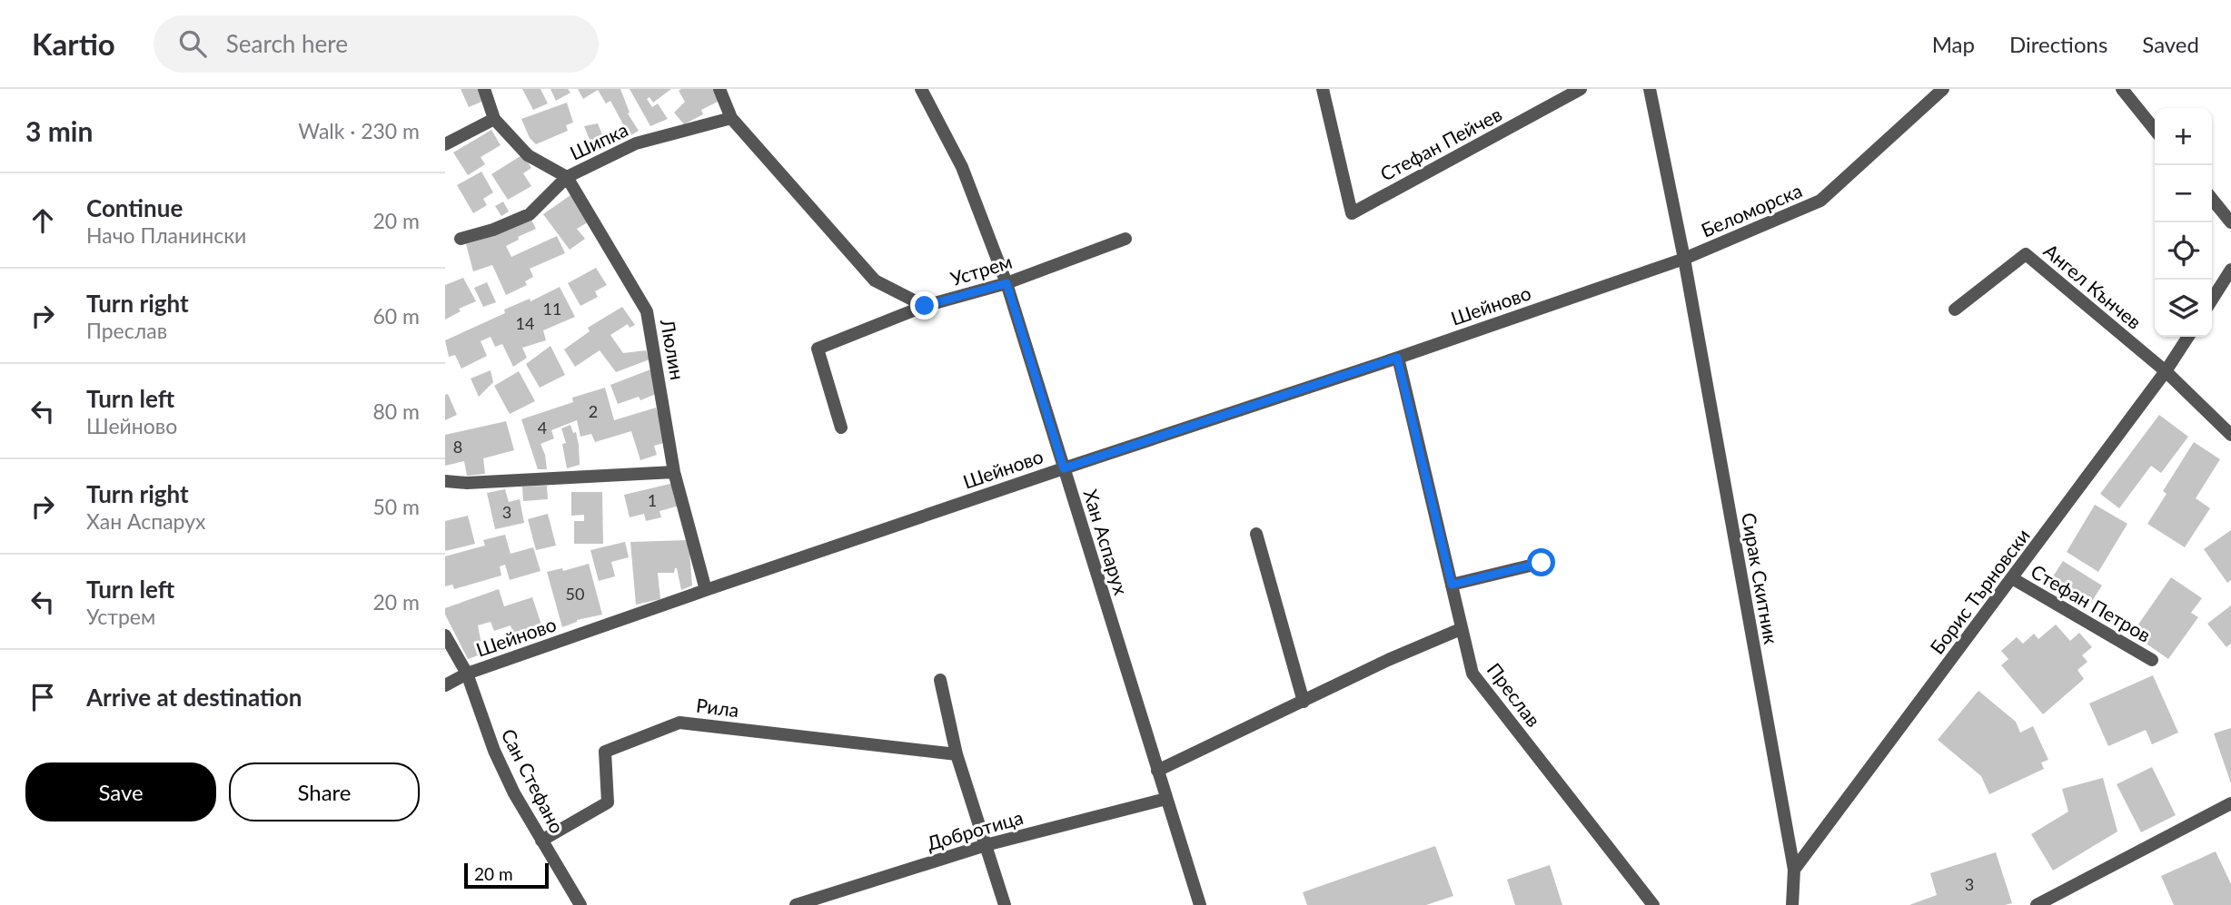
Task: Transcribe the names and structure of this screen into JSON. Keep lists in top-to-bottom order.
{
  "streets": {
    "street": [
      "Шипка",
      "Стефан Пейчев",
      "Беломорска",
      "Устрем",
      "Ангел Кънчев",
      "Шейново",
      "Люлин",
      "Хан Аспарух",
      "Сирак Скитник",
      "Борис Търновски",
      "Стефан Петров",
      "Преслав",
      "Рила",
      "Сан Стефано",
      "Добротица"
    ]
  },
  "crossings": [
    ["Шипка", "Люлин"],
    ["Беломорска", "Шейново"],
    ["Беломорска", "Сирак Скитник"],
    ["Устрем", "Хан Аспарух"],
    ["Ангел Кънчев", "Борис Търновски"],
    ["Шейново", "Люлин"],
    ["Шейново", "Хан Аспарух"],
    ["Шейново", "Сирак Скитник"],
    ["Шейново", "Преслав"],
    ["Шейново", "Сан Стефано"],
    ["Хан Аспарух", "Добротица"],
    ["Сирак Скитник", "Борис Търновски"],
    ["Борис Търновски", "Стефан Петров"],
    ["Рила", "Сан Стефано"]
  ],
  "house_numbers": [
    "11",
    "14",
    "2",
    "4",
    "8",
    "1",
    "3",
    "50",
    "3"
  ],
  "scale_bar": "20 m",
  "page": {
    "header": "Kartio",
    "search": "Search here",
    "nav": ["Map", "Directions", "Saved"],
    "heading": ["3 min", "Walk · 230 m"],
    "map_buttons": ["+", "−"],
    "list": [
      ["Continue", "Начо Планински", "20 m"],
      ["Turn right", "Преслав", "60 m"],
      ["Turn left", "Шейново", "80 m"],
      ["Turn right", "Хан Аспарух", "50 m"],
      ["Turn left", "Устрем", "20 m"],
      "Arrive at destination"
    ],
    "buttons": ["Save", "Share"],
    "scale": "20 m"
  }
}
